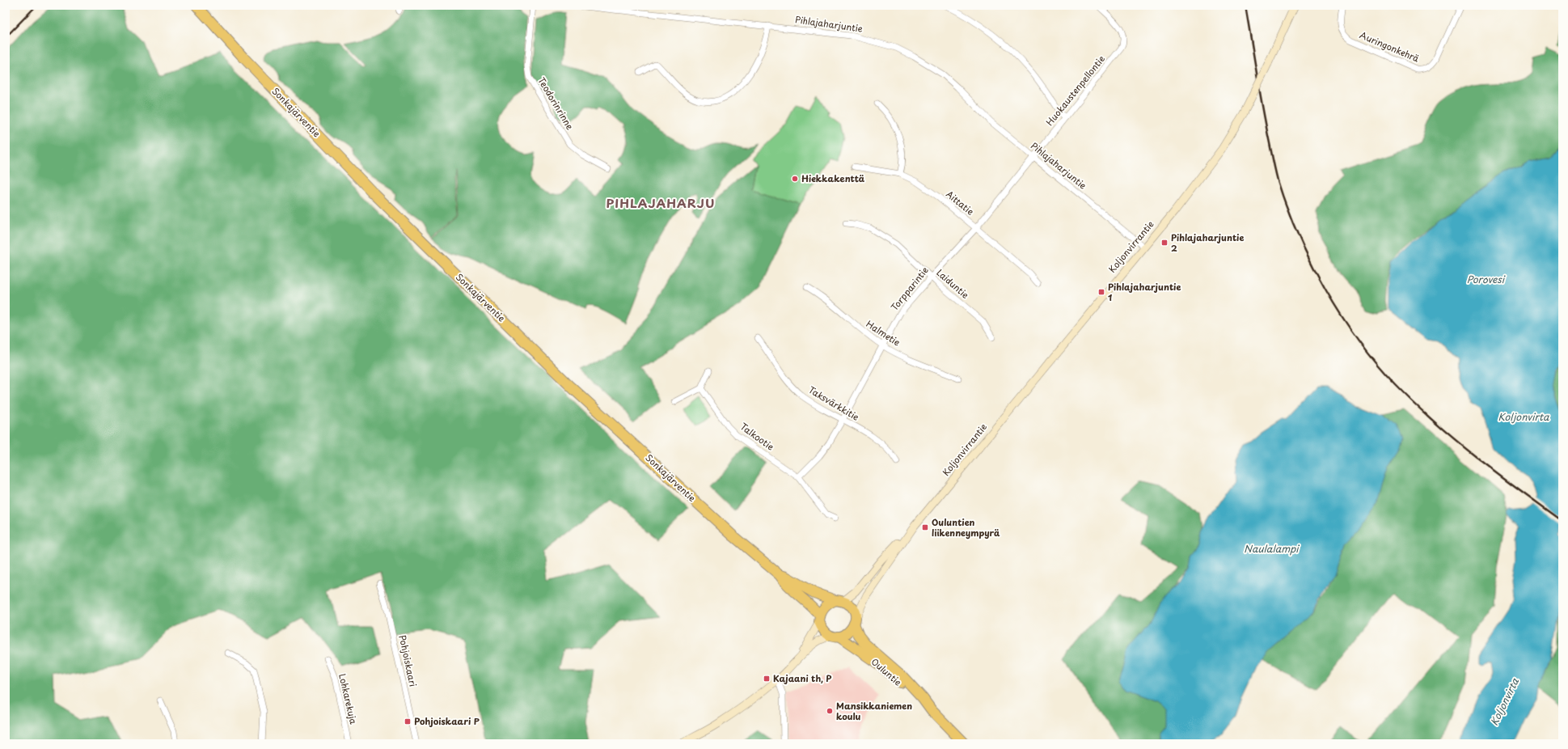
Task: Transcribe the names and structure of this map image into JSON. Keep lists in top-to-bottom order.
{
  "streets": {
    "highway": ["Sonkajärventie", "Ouluntie"],
    "main road": ["Koljonvirrantie"],
    "street": [
      "Pihlajaharjuntie",
      "Auringonkehrä",
      "Huokaustenpellontie",
      "Teodorinrinne",
      "Aittatie",
      "Laiduntie",
      "Torpparintie",
      "Halmetie",
      "Taksvärkkitie",
      "Talkootie",
      "Pohjoiskaari",
      "Lohkarekuja"
    ]
  },
  "crossings": [
    ["Pihlajaharjuntie", "Huokaustenpellontie"],
    ["Pihlajaharjuntie", "Koljonvirrantie"],
    ["Pihlajaharjuntie", "Torpparintie"],
    ["Huokaustenpellontie", "Torpparintie"],
    ["Sonkajärventie", "Koljonvirrantie"],
    ["Sonkajärventie", "Ouluntie"],
    ["Aittatie", "Torpparintie"],
    ["Koljonvirrantie", "Ouluntie"],
    ["Laiduntie", "Torpparintie"],
    ["Torpparintie", "Halmetie"],
    ["Torpparintie", "Taksvärkkitie"],
    ["Torpparintie", "Talkootie"]
  ],
  "districts": ["PIHLAJAHARJU"],
  "water": ["Porovesi", "Koljonvirta", "Naulalampi"],
  "places": {
    "other": ["Hiekkakenttä", "Mansikkaniemen koulu"],
    "transit": [
      "Pihlajaharjuntie 2",
      "Pihlajaharjuntie 1",
      "Ouluntien liikenneympyrä",
      "Kajaani th, P",
      "Pohjoiskaari P"
    ]
  }
}
